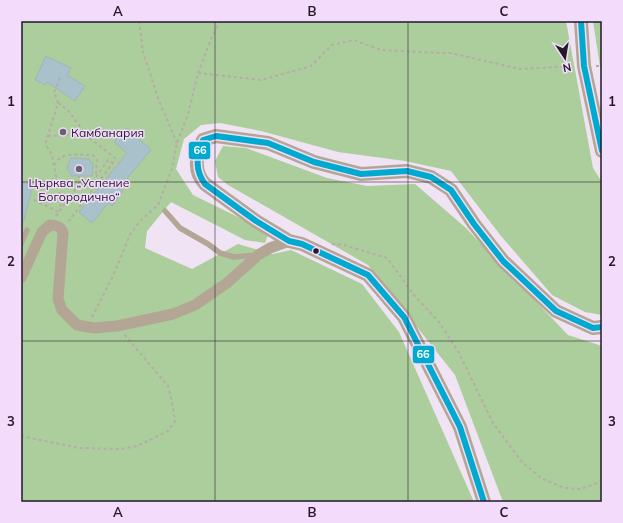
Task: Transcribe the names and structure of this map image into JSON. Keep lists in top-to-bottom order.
{
  "places": ["Камбанария", "Църква „Успение Богородично“"],
  "lines": ["transit line 66"],
  "north": "bottom",
  "grid": {
    "columns": ["A", "B", "C"],
    "rows": ["1", "2", "3"]
  }
}
